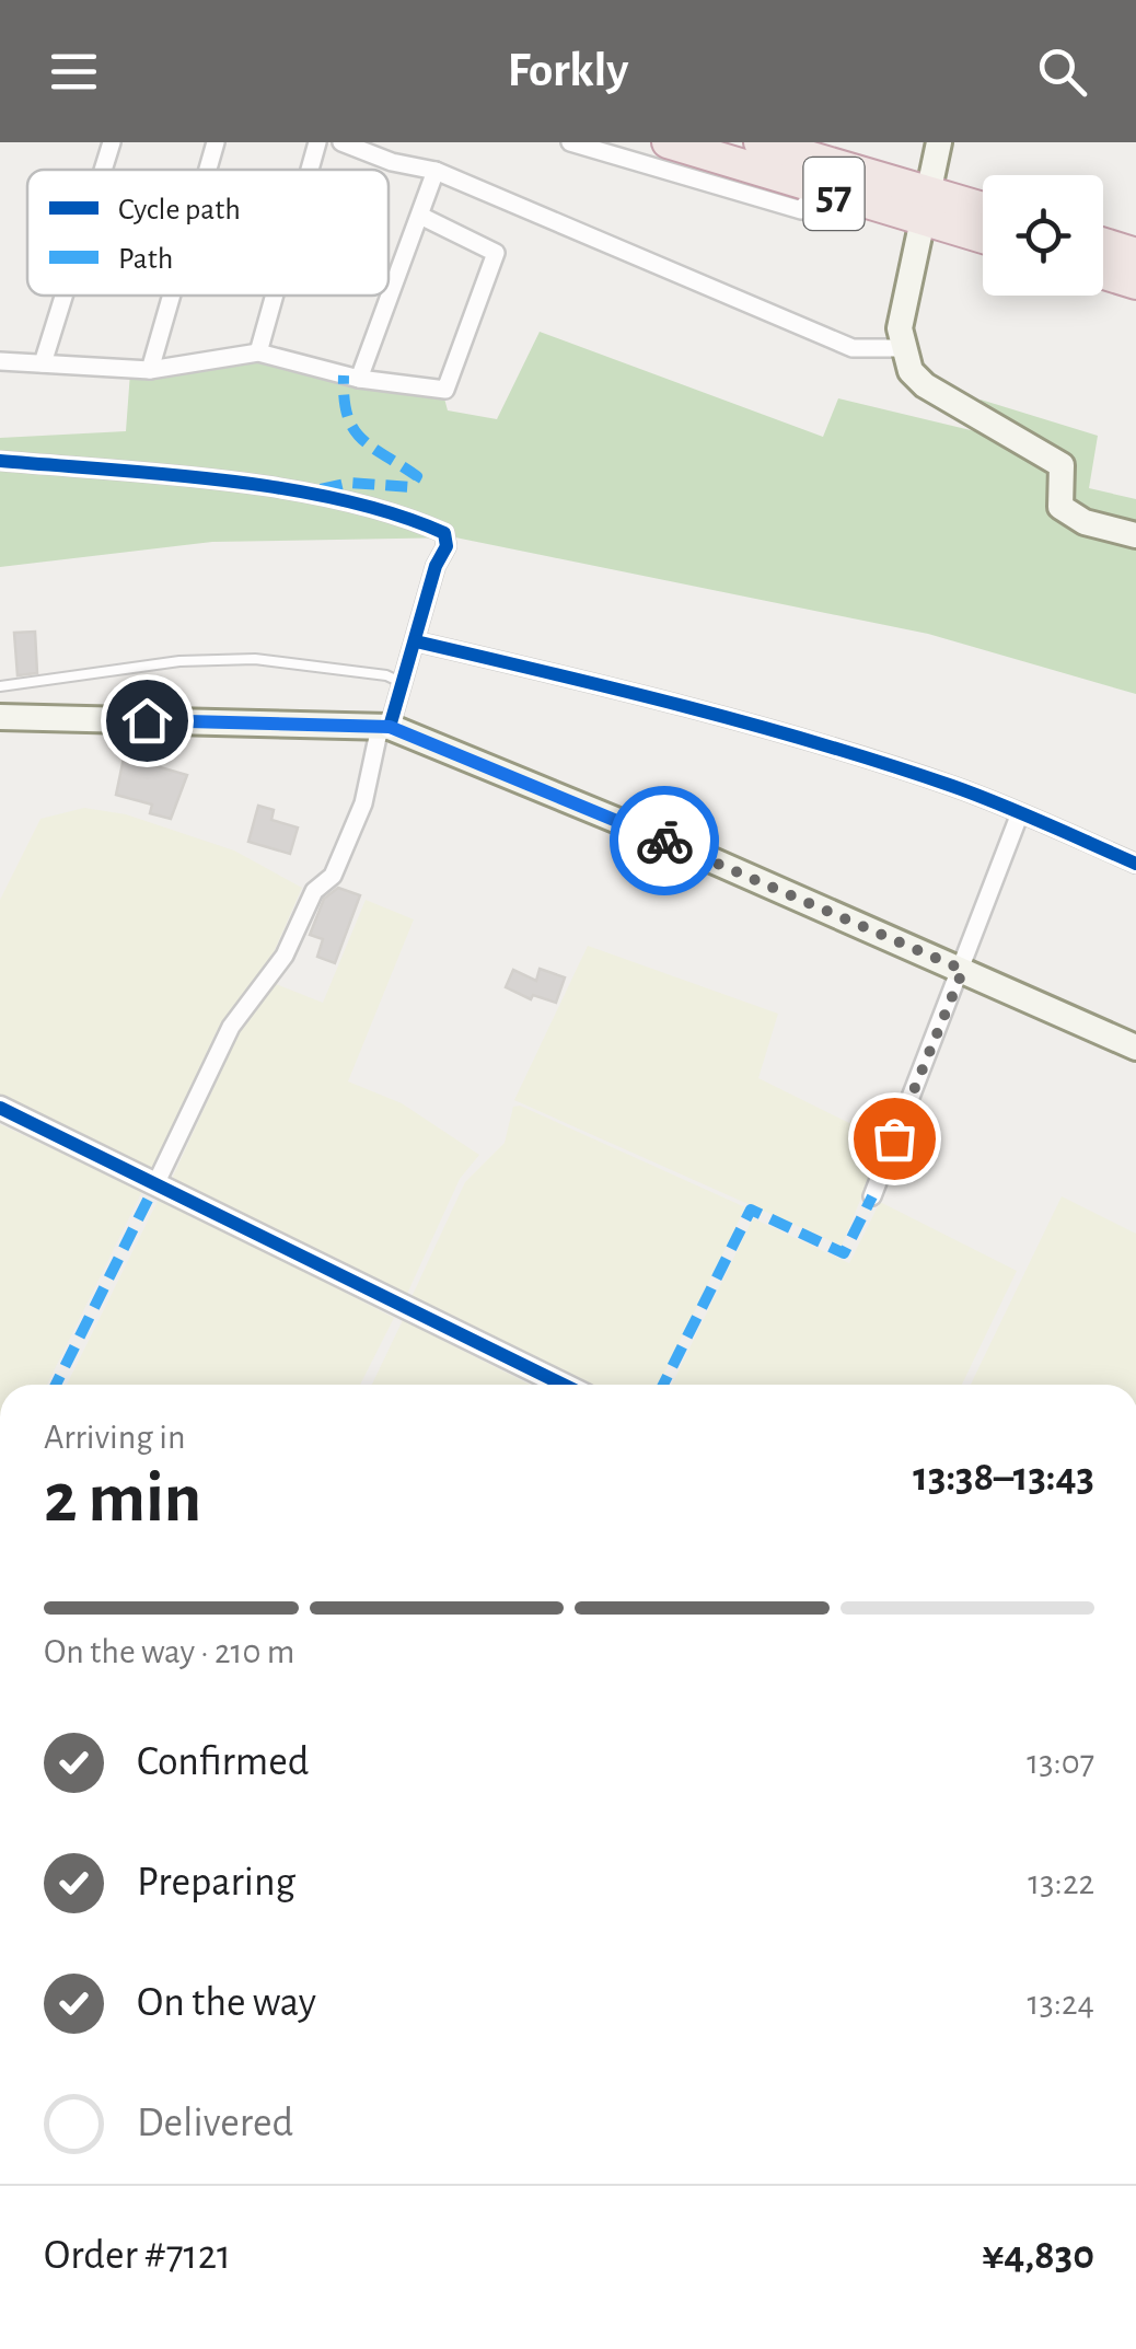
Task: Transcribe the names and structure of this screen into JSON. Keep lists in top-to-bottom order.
{
  "streets": {
    "highway": ["57"]
  },
  "legend": ["Cycle path", "Path"],
  "page": {
    "header": "Forkly",
    "heading": ["2 min", "Arriving in", "13:38–13:43"],
    "panel": ["Order #7121", "¥4,830"],
    "bar": "On the way · 210 m",
    "list": [
      ["Confirmed", "13:07"],
      ["Preparing", "13:22"],
      ["On the way", "13:24"],
      "Delivered"
    ]
  }
}
